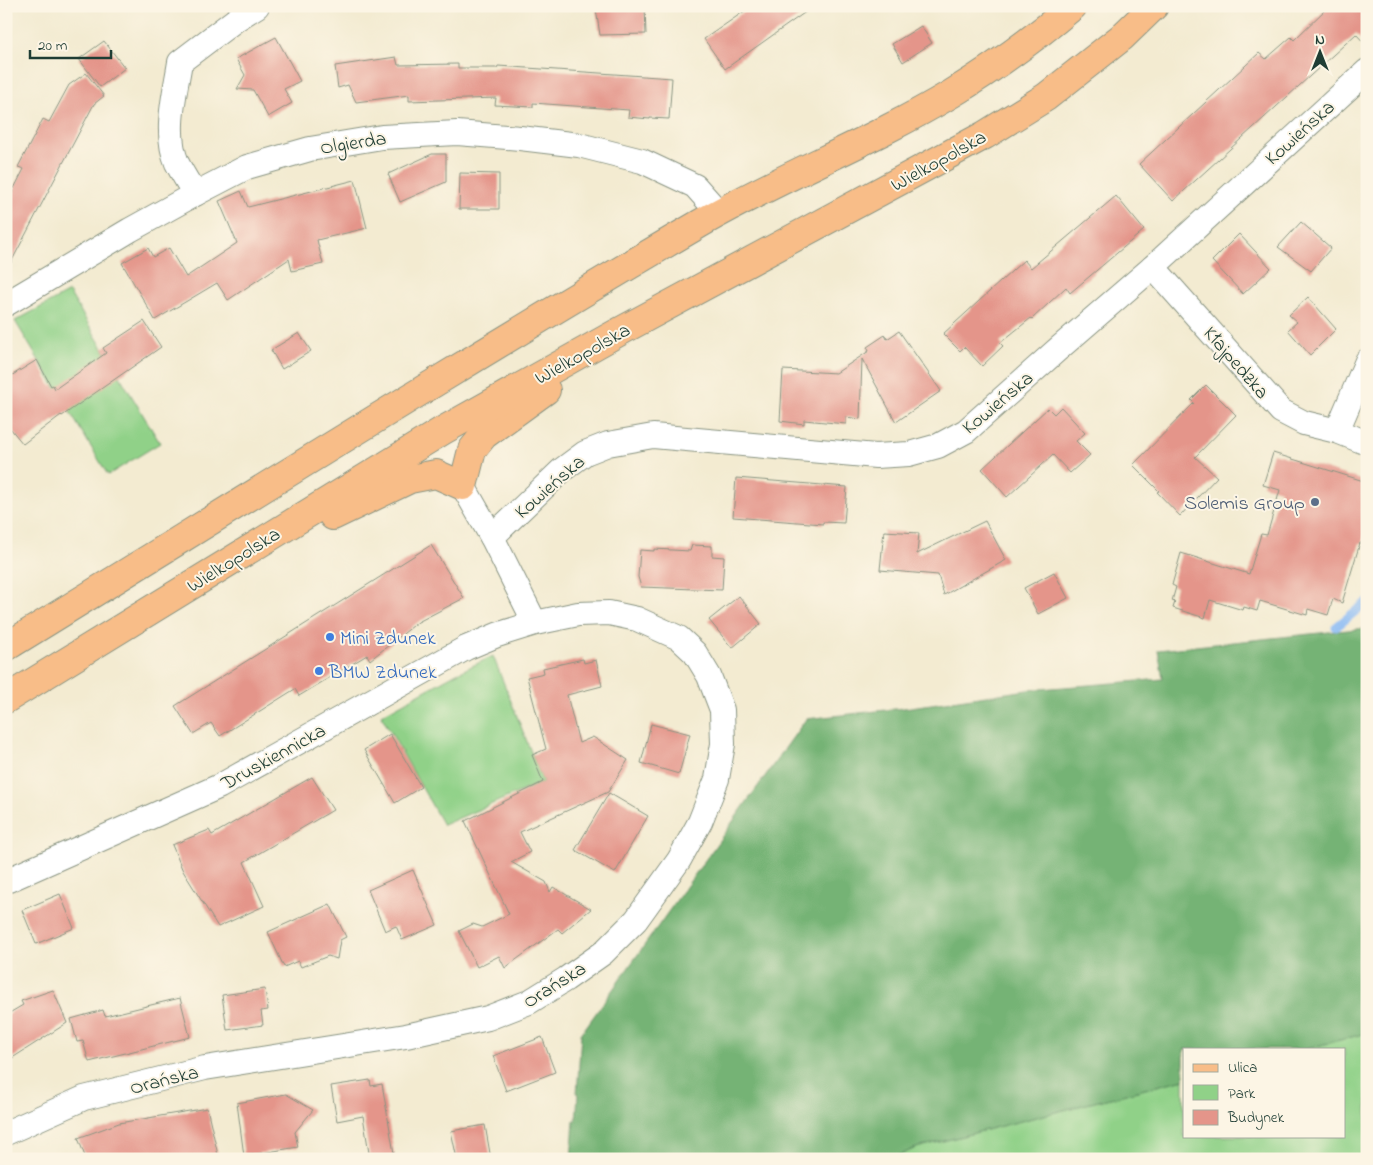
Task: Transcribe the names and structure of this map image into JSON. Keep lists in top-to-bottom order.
{
  "streets": {
    "main road": ["Wielkopolska"],
    "street": [
      "Kowieńska",
      "Olgierda",
      "Kłajpedzka",
      "Druskiennicka",
      "Orańska"
    ]
  },
  "crossings": [
    ["Kowieńska", "Kłajpedzka"],
    ["Druskiennicka", "Orańska"]
  ],
  "places": ["Solemis Group", "Mini Zdunek", "BMW Zdunek"],
  "legend": ["Ulica", "Park", "Budynek"],
  "scale_bar": "20 m",
  "north": "top"
}
